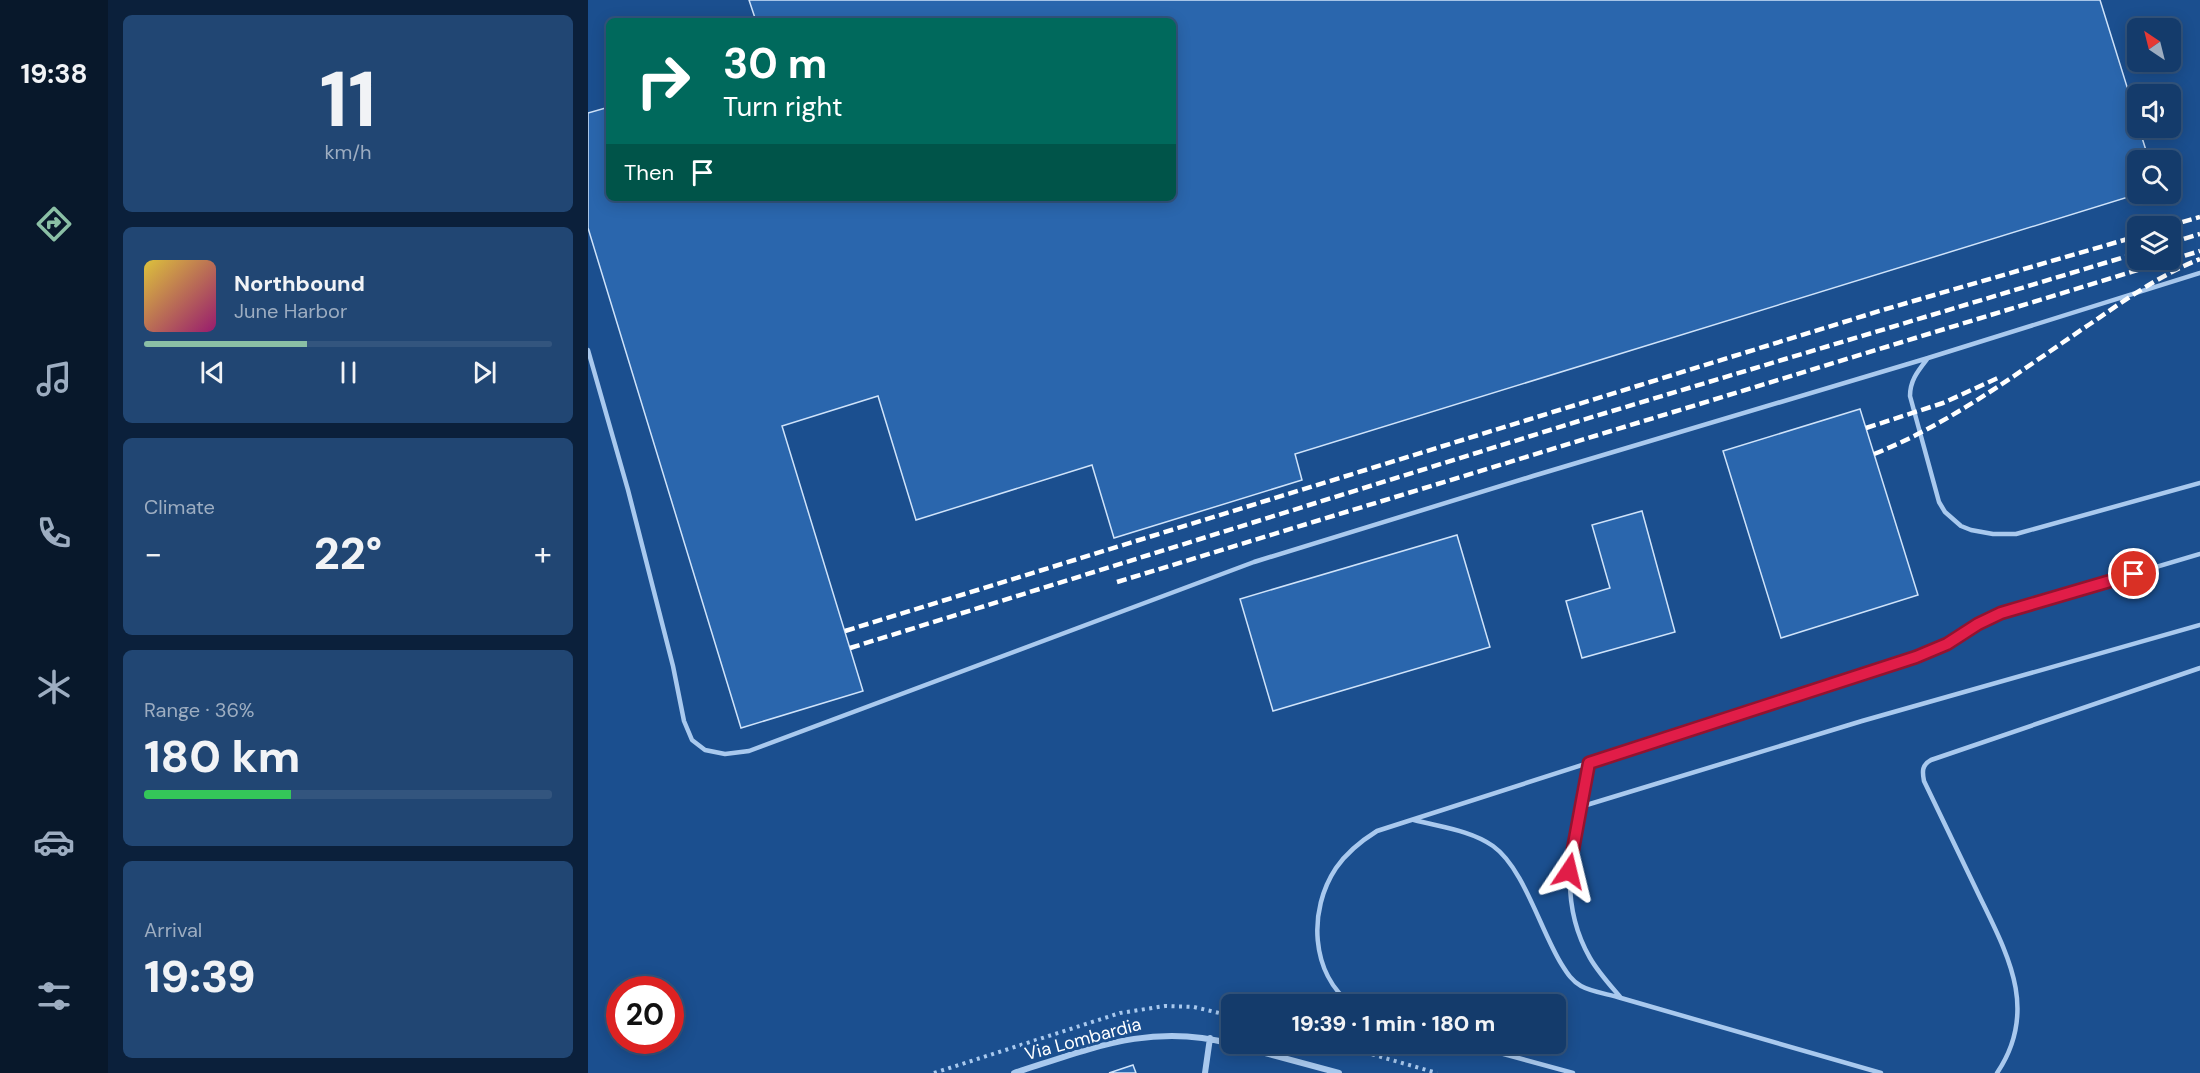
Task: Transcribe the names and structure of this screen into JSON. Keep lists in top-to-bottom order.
{
  "streets": {
    "street": ["Via Lombardia"]
  },
  "north": "top left",
  "page": {
    "tabs": "19:38",
    "tile": [
      ["11", "km/h"],
      "Climate",
      ["Range · 36%", "180 km"],
      ["Arrival", "19:39"]
    ],
    "turn": ["30 m", "Turn right"],
    "then": "Then",
    "song": ["Northbound", "June Harbor"],
    "heat": ["−", "22°", "+"],
    "limit": "20",
    "trip": "19:39 · 1 min · 180 m"
  }
}
